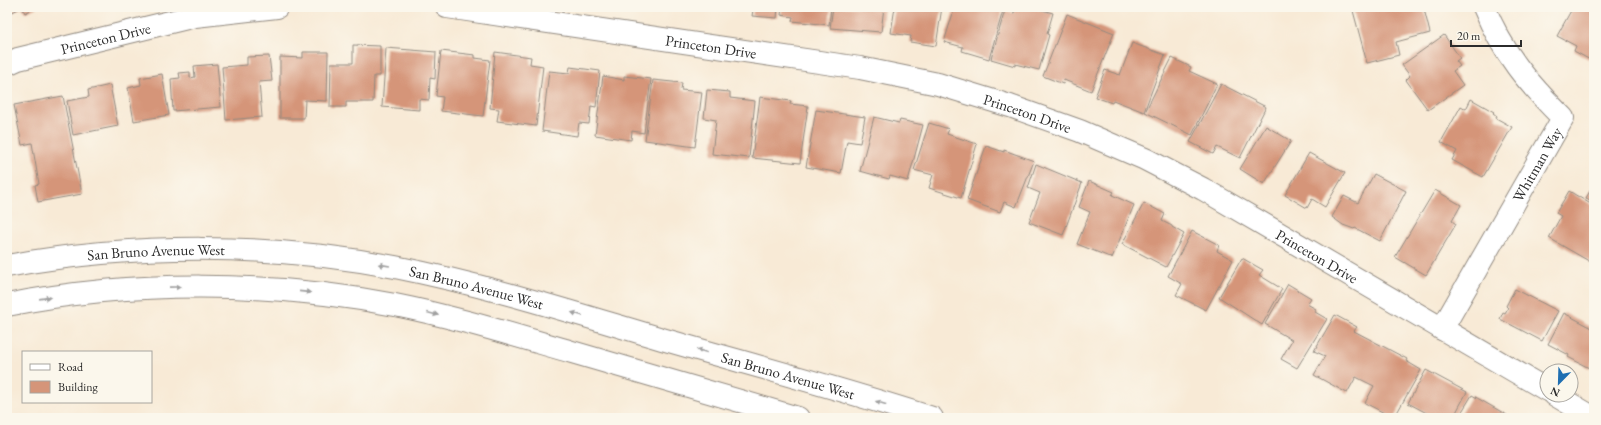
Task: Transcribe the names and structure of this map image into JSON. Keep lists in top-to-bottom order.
{
  "streets": {
    "street": ["Princeton Drive", "Whitman Way", "San Bruno Avenue West"]
  },
  "crossings": [
    ["Princeton Drive", "Whitman Way"]
  ],
  "legend": ["Road", "Building"],
  "scale_bar": "20 m",
  "north": "bottom left"
}
